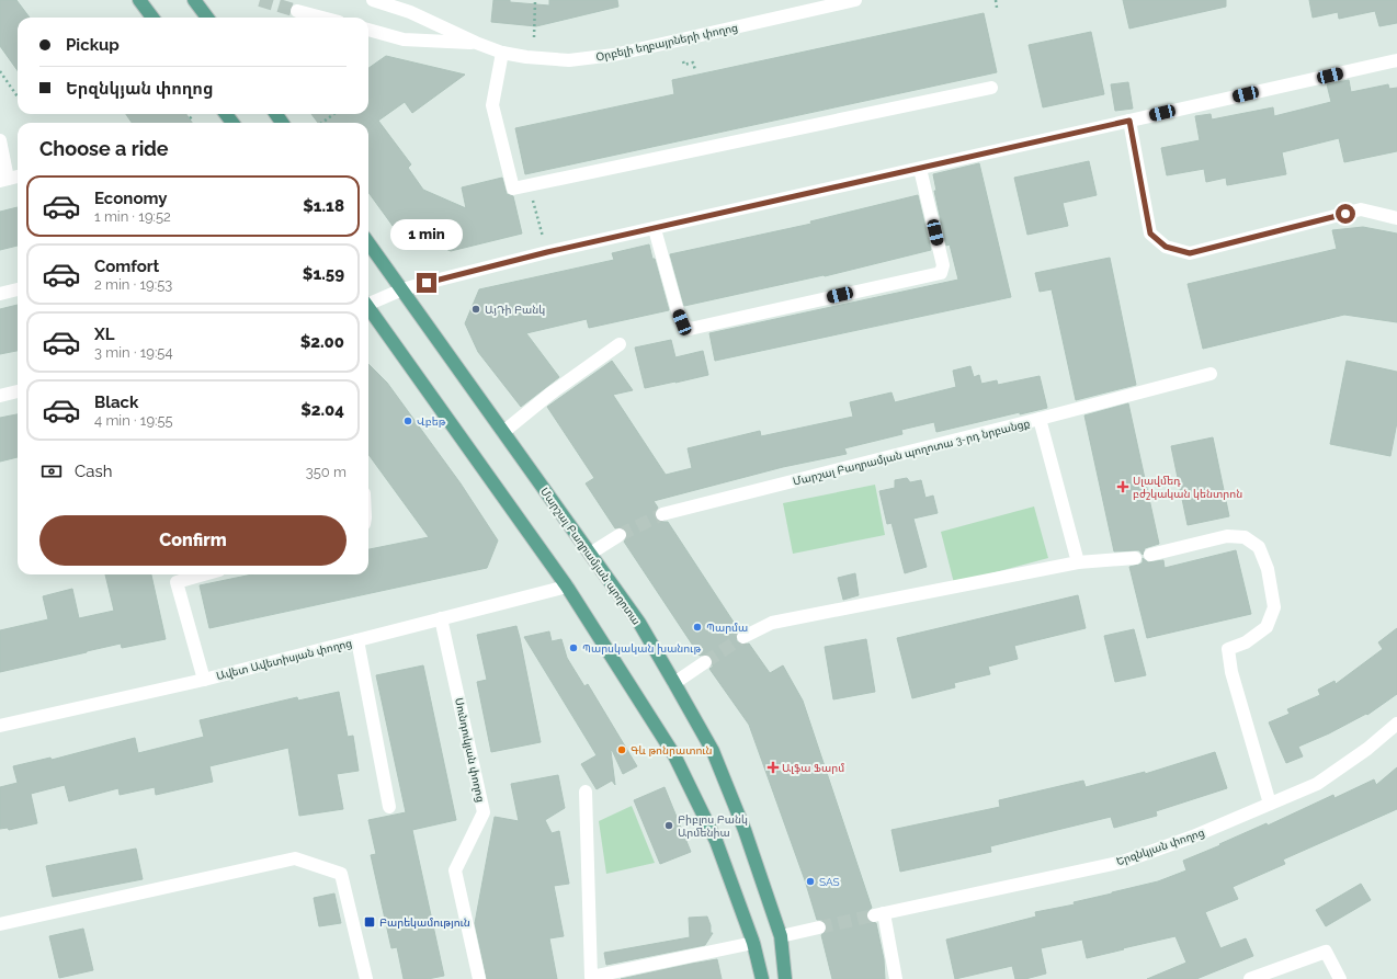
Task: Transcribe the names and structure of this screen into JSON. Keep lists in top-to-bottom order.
{
  "streets": {
    "main road": ["Մարշալ Բաղրամյան պողոտա"],
    "street": [
      "Օրբելի եղբայրների փողոց",
      "Մարշալ Բաղրամյան պողոտա 3-րդ նրբանցք",
      "Ավետ Ավետիսյան փողոց",
      "Սունդուկյան փողոց",
      "Երզնկյան փողոց"
    ]
  },
  "crossings": [
    ["Ավետ Ավետիսյան փողոց", "Սունդուկյան փողոց"]
  ],
  "places": {
    "other": [
      "ԱյԴի Բանկ",
      "Վբեթ",
      "Պարմա",
      "Պարսկական խանութ",
      "Գև թոնրատուն",
      "Բիբլոս Բանկ Արմենիա",
      "SAS"
    ],
    "health": ["Սլավմեդ բժշկական կենտրոն", "Ալֆա Ֆարմ"],
    "transit": ["Բարեկամություն"]
  },
  "page": {
    "banner": ["Pickup", "Երզնկյան փողոց"],
    "heading": "Choose a ride",
    "list": [
      {
        "name": "Economy",
        "note": "1 min · 19:52",
        "value": "$1.18"
      },
      {
        "name": "Comfort",
        "note": "2 min · 19:53",
        "value": "$1.59"
      },
      {
        "name": "XL",
        "note": "3 min · 19:54",
        "value": "$2.00"
      },
      {
        "name": "Black",
        "note": "4 min · 19:55",
        "value": "$2.04"
      }
    ],
    "bubble": "1 min",
    "pay": ["Cash", "350 m"],
    "buttons": "Confirm"
  }
}
